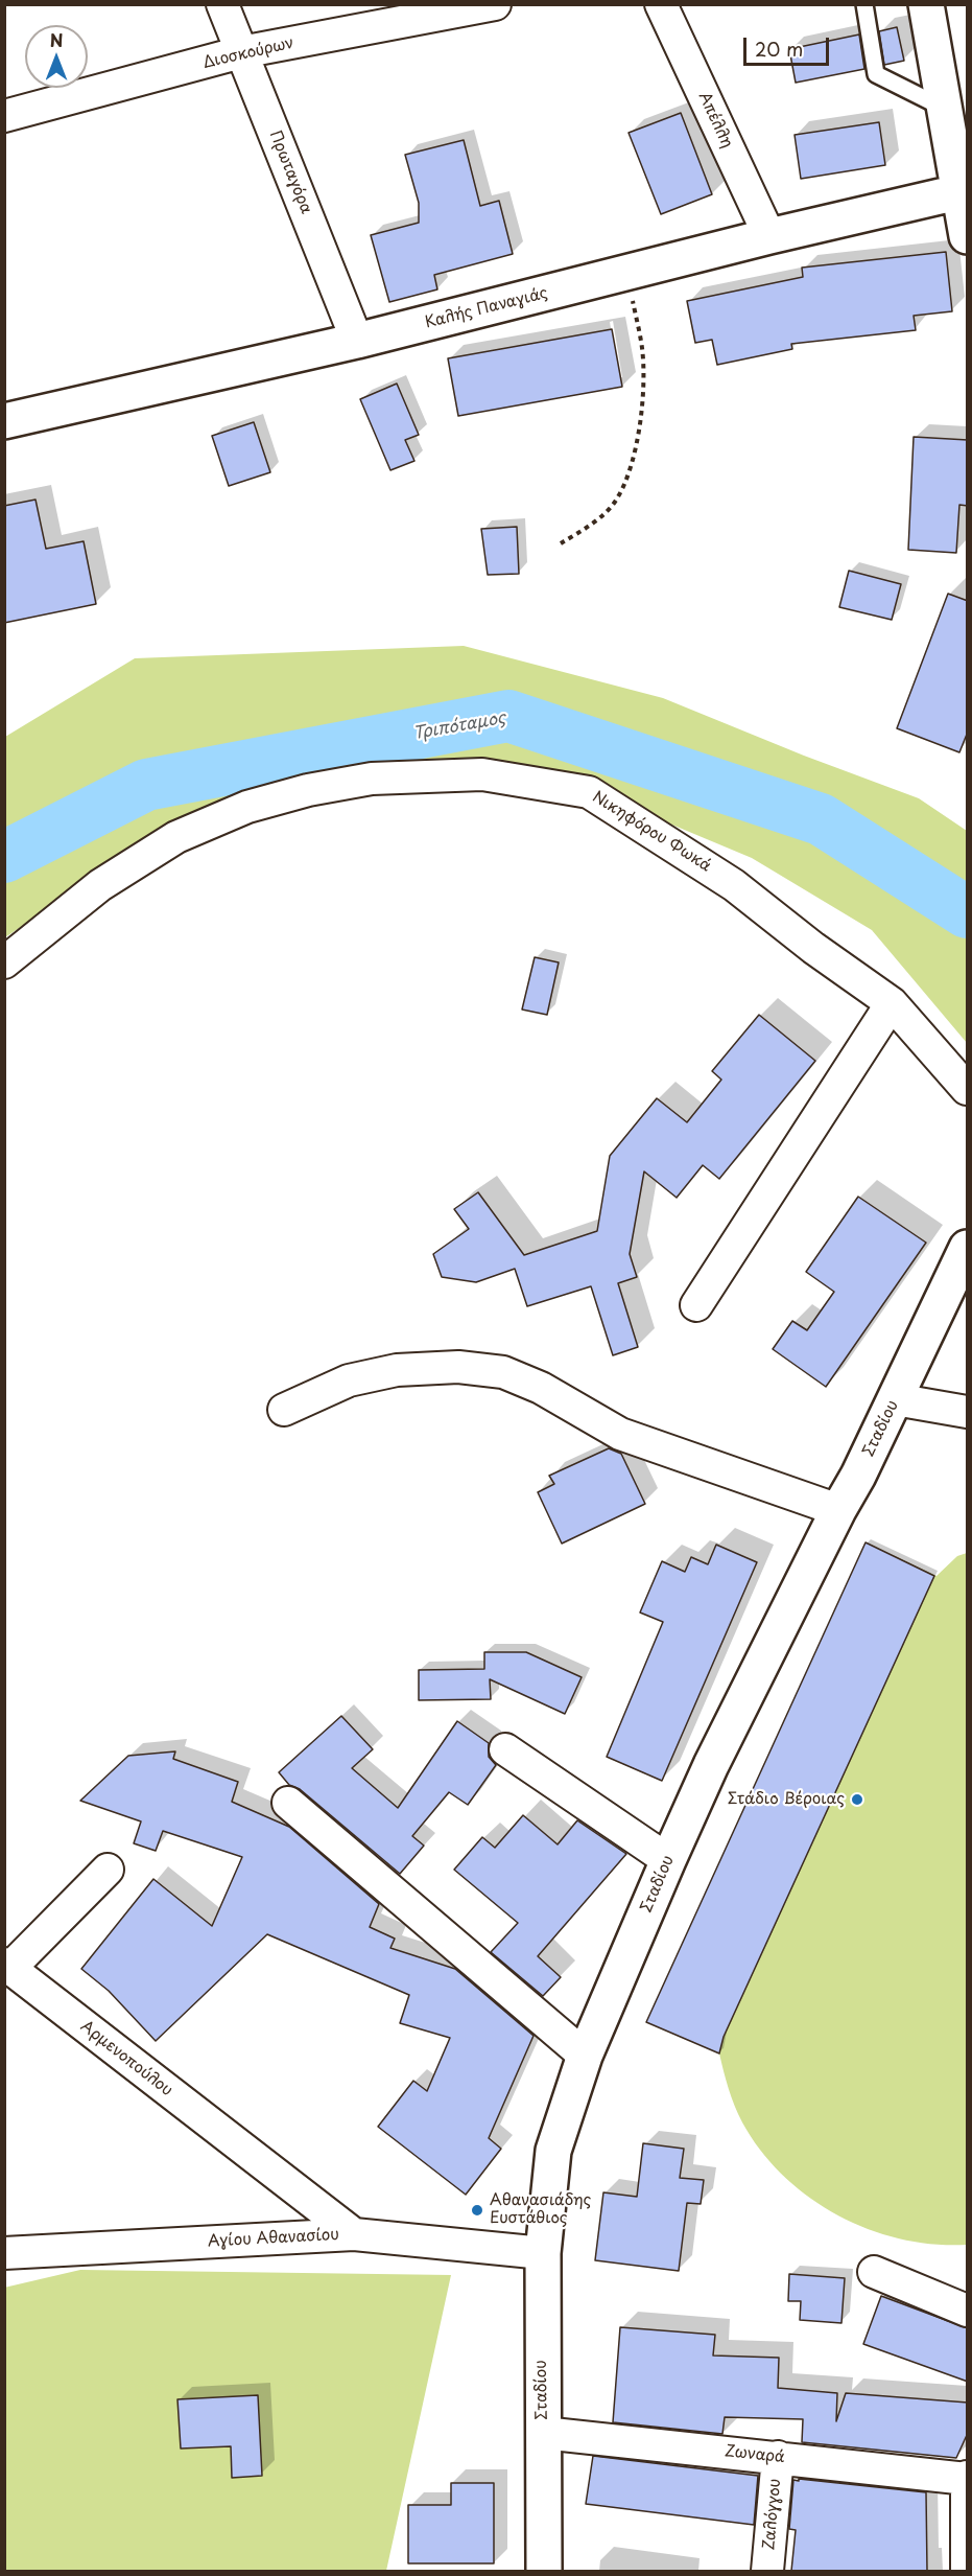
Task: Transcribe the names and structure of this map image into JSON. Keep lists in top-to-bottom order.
{
  "streets": {
    "main road": ["Καλής Παναγιάς", "Σταδίου"],
    "street": [
      "Διοσκούρων",
      "Απέλλη",
      "Πρωταγόρα",
      "Νικηφόρου Φωκά",
      "Αρμενοπούλου",
      "Αγίου Αθανασίου",
      "Ζωναρά",
      "Ζαλόγγου"
    ]
  },
  "crossings": [
    ["Διοσκούρων", "Πρωταγόρα"],
    ["Απέλλη", "Καλής Παναγιάς"],
    ["Πρωταγόρα", "Καλής Παναγιάς"],
    ["Σταδίου", "Αγίου Αθανασίου"],
    ["Σταδίου", "Ζωναρά"],
    ["Αρμενοπούλου", "Αγίου Αθανασίου"],
    ["Ζωναρά", "Ζαλόγγου"]
  ],
  "water": ["Τριπόταμος"],
  "places": ["Στάδιο Βέροιας", "Αθανασιάδης Ευστάθιος"],
  "scale_bar": "20 m",
  "north": "top"
}
